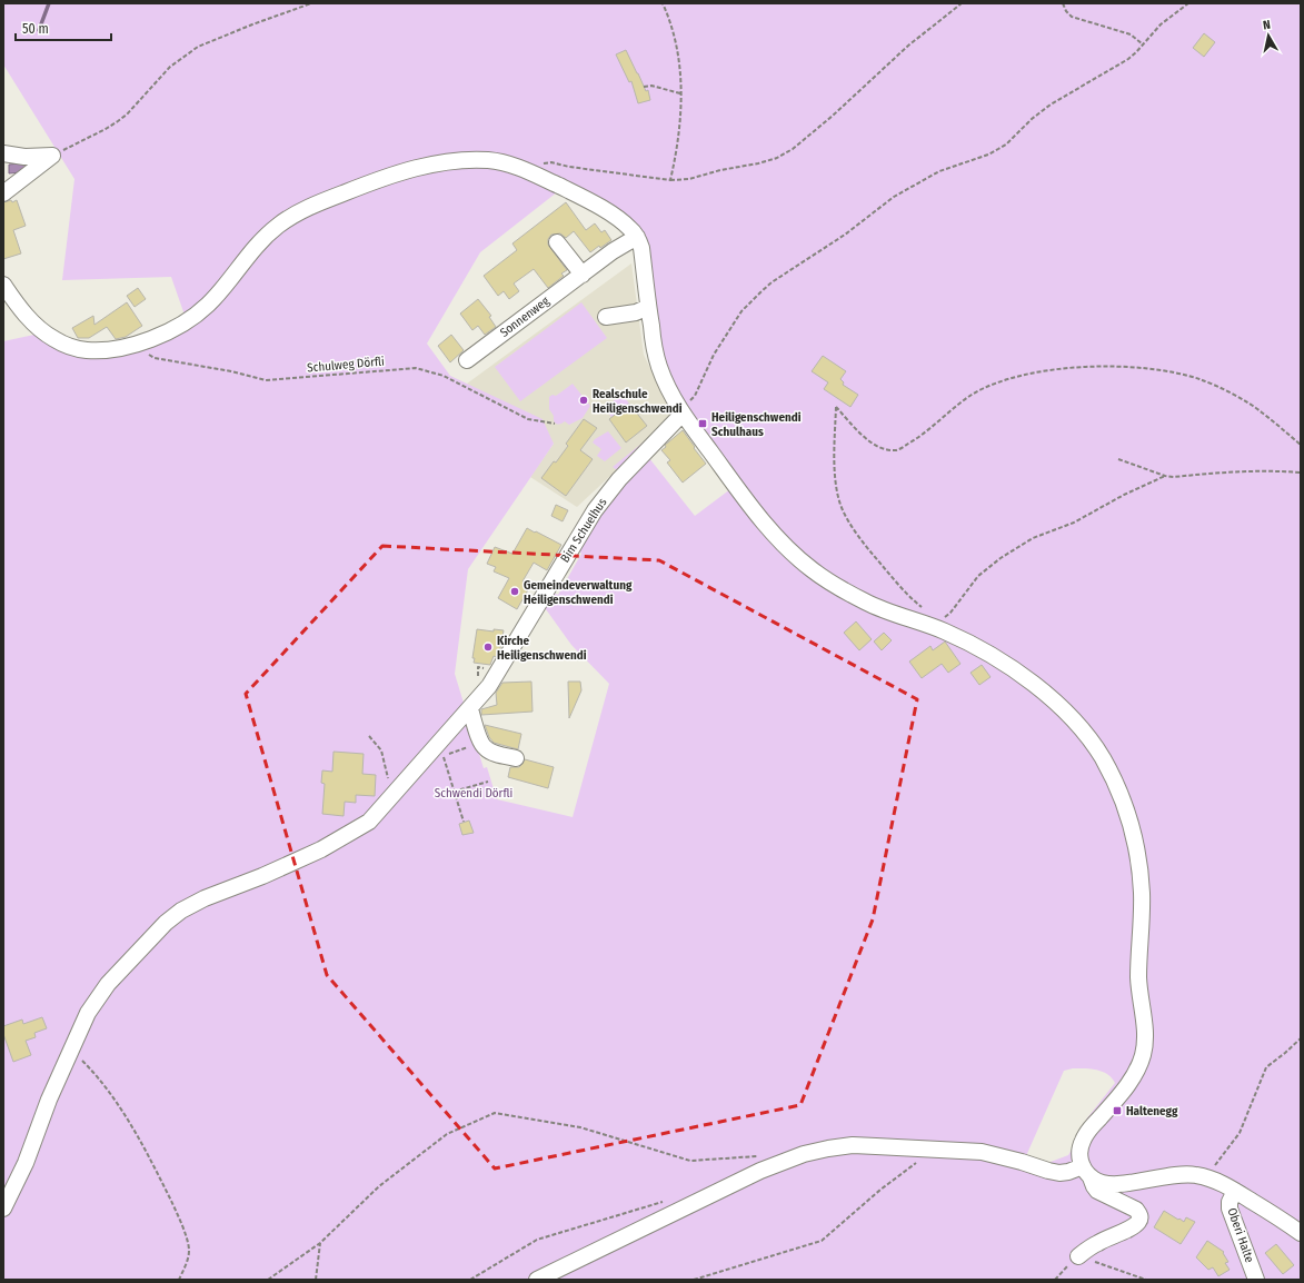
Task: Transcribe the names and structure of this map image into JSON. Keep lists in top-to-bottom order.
{
  "streets": {
    "street": ["Sonnenweg", "Bim Schuelhus", "Oberi Halte"],
    "path": ["Schulweg Dörfli"]
  },
  "parks": ["Schwendi Dörfli"],
  "places": {
    "other": ["Realschule Heiligenschwendi", "Gemeindeverwaltung Heiligenschwendi", "Kirche Heiligenschwendi"],
    "transit": ["Heiligenschwendi Schulhaus", "Haltenegg"]
  },
  "scale_bar": "50 m",
  "north": "top"
}
